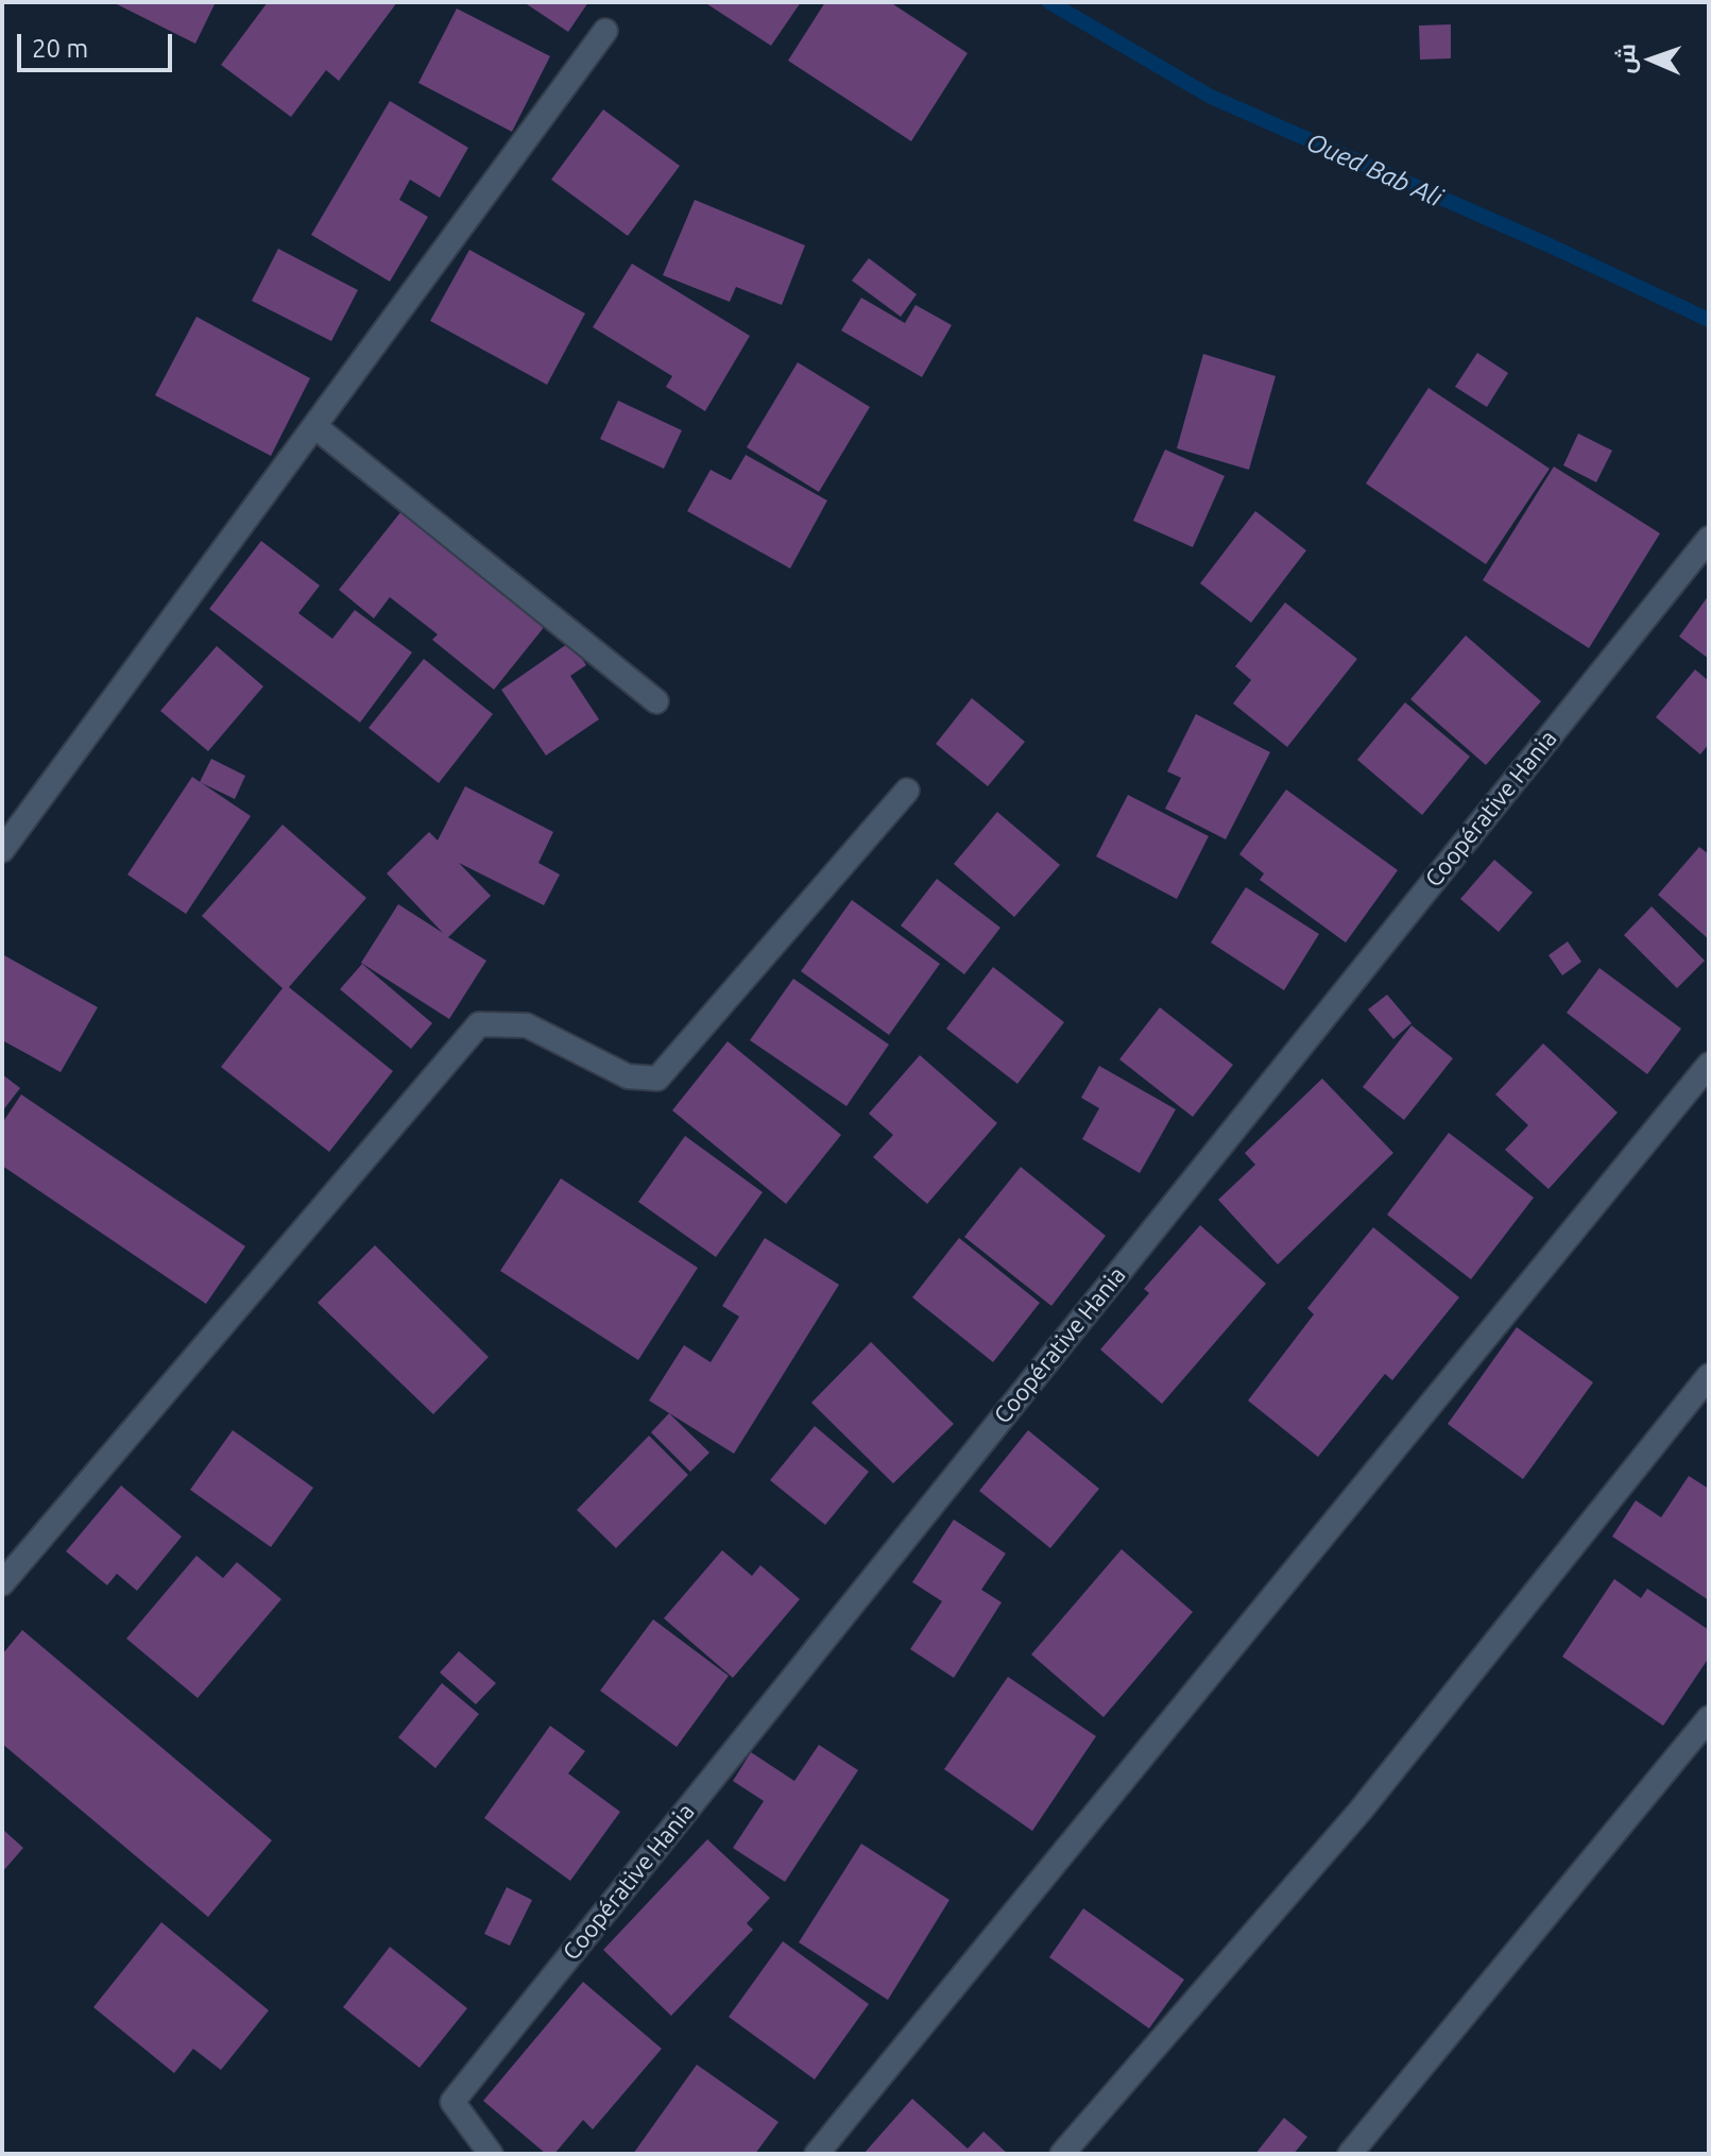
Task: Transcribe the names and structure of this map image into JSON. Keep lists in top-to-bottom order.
{
  "streets": {
    "street": ["Coopérative Hania"]
  },
  "water": ["Oued Bab Ali"],
  "scale_bar": "20 m",
  "north": "left"
}
